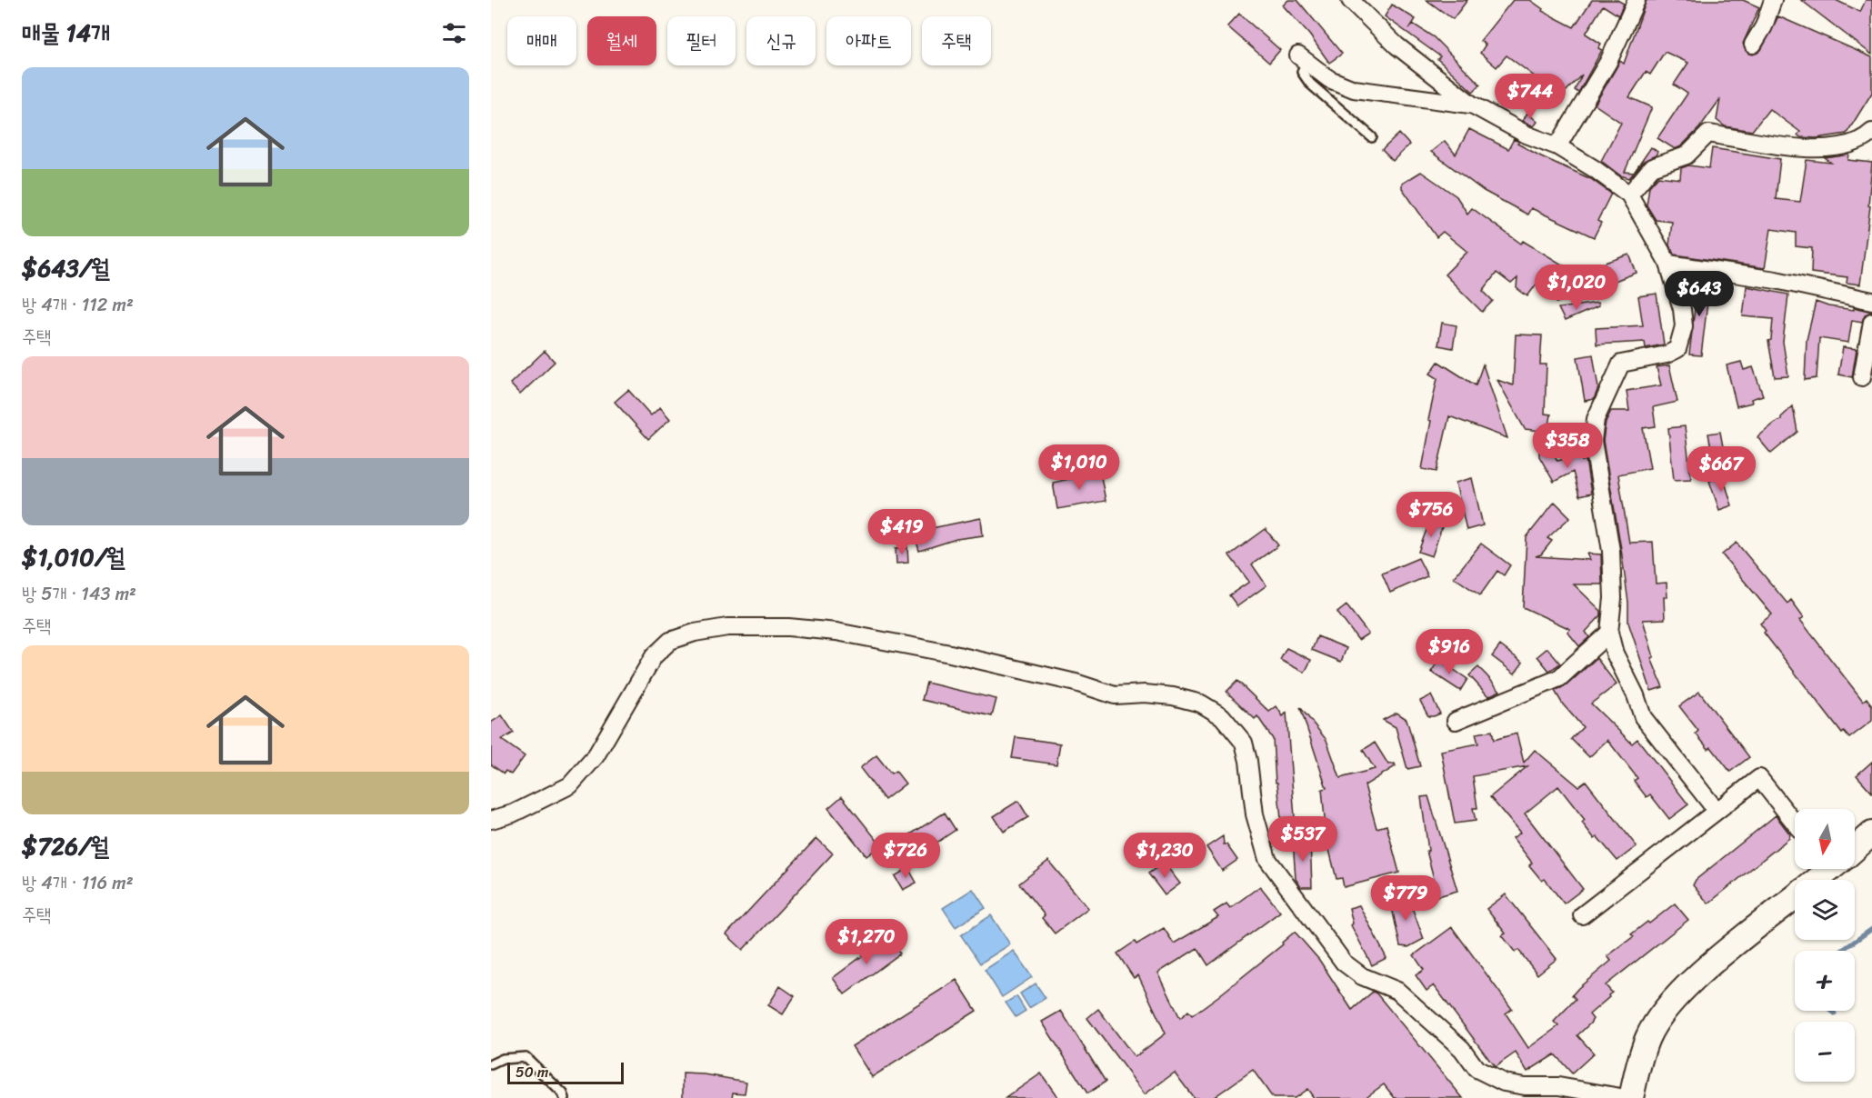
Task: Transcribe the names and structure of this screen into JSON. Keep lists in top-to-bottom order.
{
  "scale_bar": "50 m",
  "north": "bottom",
  "page": {
    "heading": "매물 14개",
    "chip": [
      "매매",
      "월세",
      "필터",
      "신규",
      "아파트",
      "주택"
    ],
    "list": [
      {
        "name": "$643/월",
        "note": "방 4개 · 112 m² · 주택"
      },
      {
        "name": "$1,010/월",
        "note": "방 5개 · 143 m² · 주택"
      },
      {
        "name": "$726/월",
        "note": "방 4개 · 116 m² · 주택"
      }
    ],
    "price": [
      "$744",
      "$1,020",
      "$643",
      "$358",
      "$1,010",
      "$667",
      "$756",
      "$419",
      "$916",
      "$537",
      "$726",
      "$1,230",
      "$779",
      "$1,270"
    ],
    "map_buttons": ["+", "−"],
    "scale": "50 m"
  }
}
